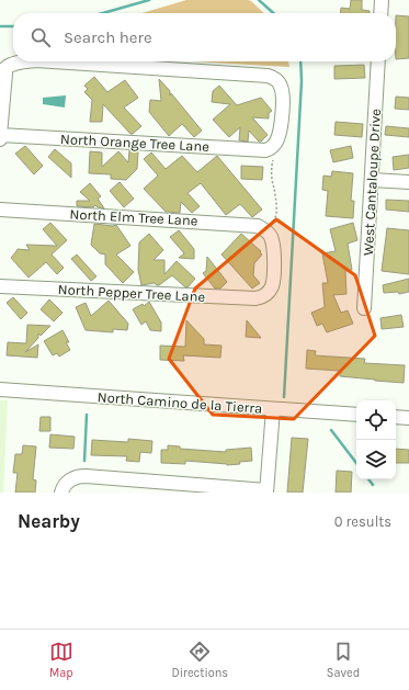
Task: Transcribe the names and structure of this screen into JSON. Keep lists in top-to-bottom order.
{
  "streets": {
    "street": [
      "North Orange Tree Lane",
      "West Cantaloupe Drive",
      "North Elm Tree Lane",
      "North Pepper Tree Lane",
      "North Camino de la Tierra"
    ]
  },
  "crossings": [
    ["North Elm Tree Lane", "North Pepper Tree Lane"]
  ],
  "page": {
    "search": "Search here",
    "heading": ["Nearby", "0 results"],
    "nav": ["Map", "Directions", "Saved"]
  }
}
